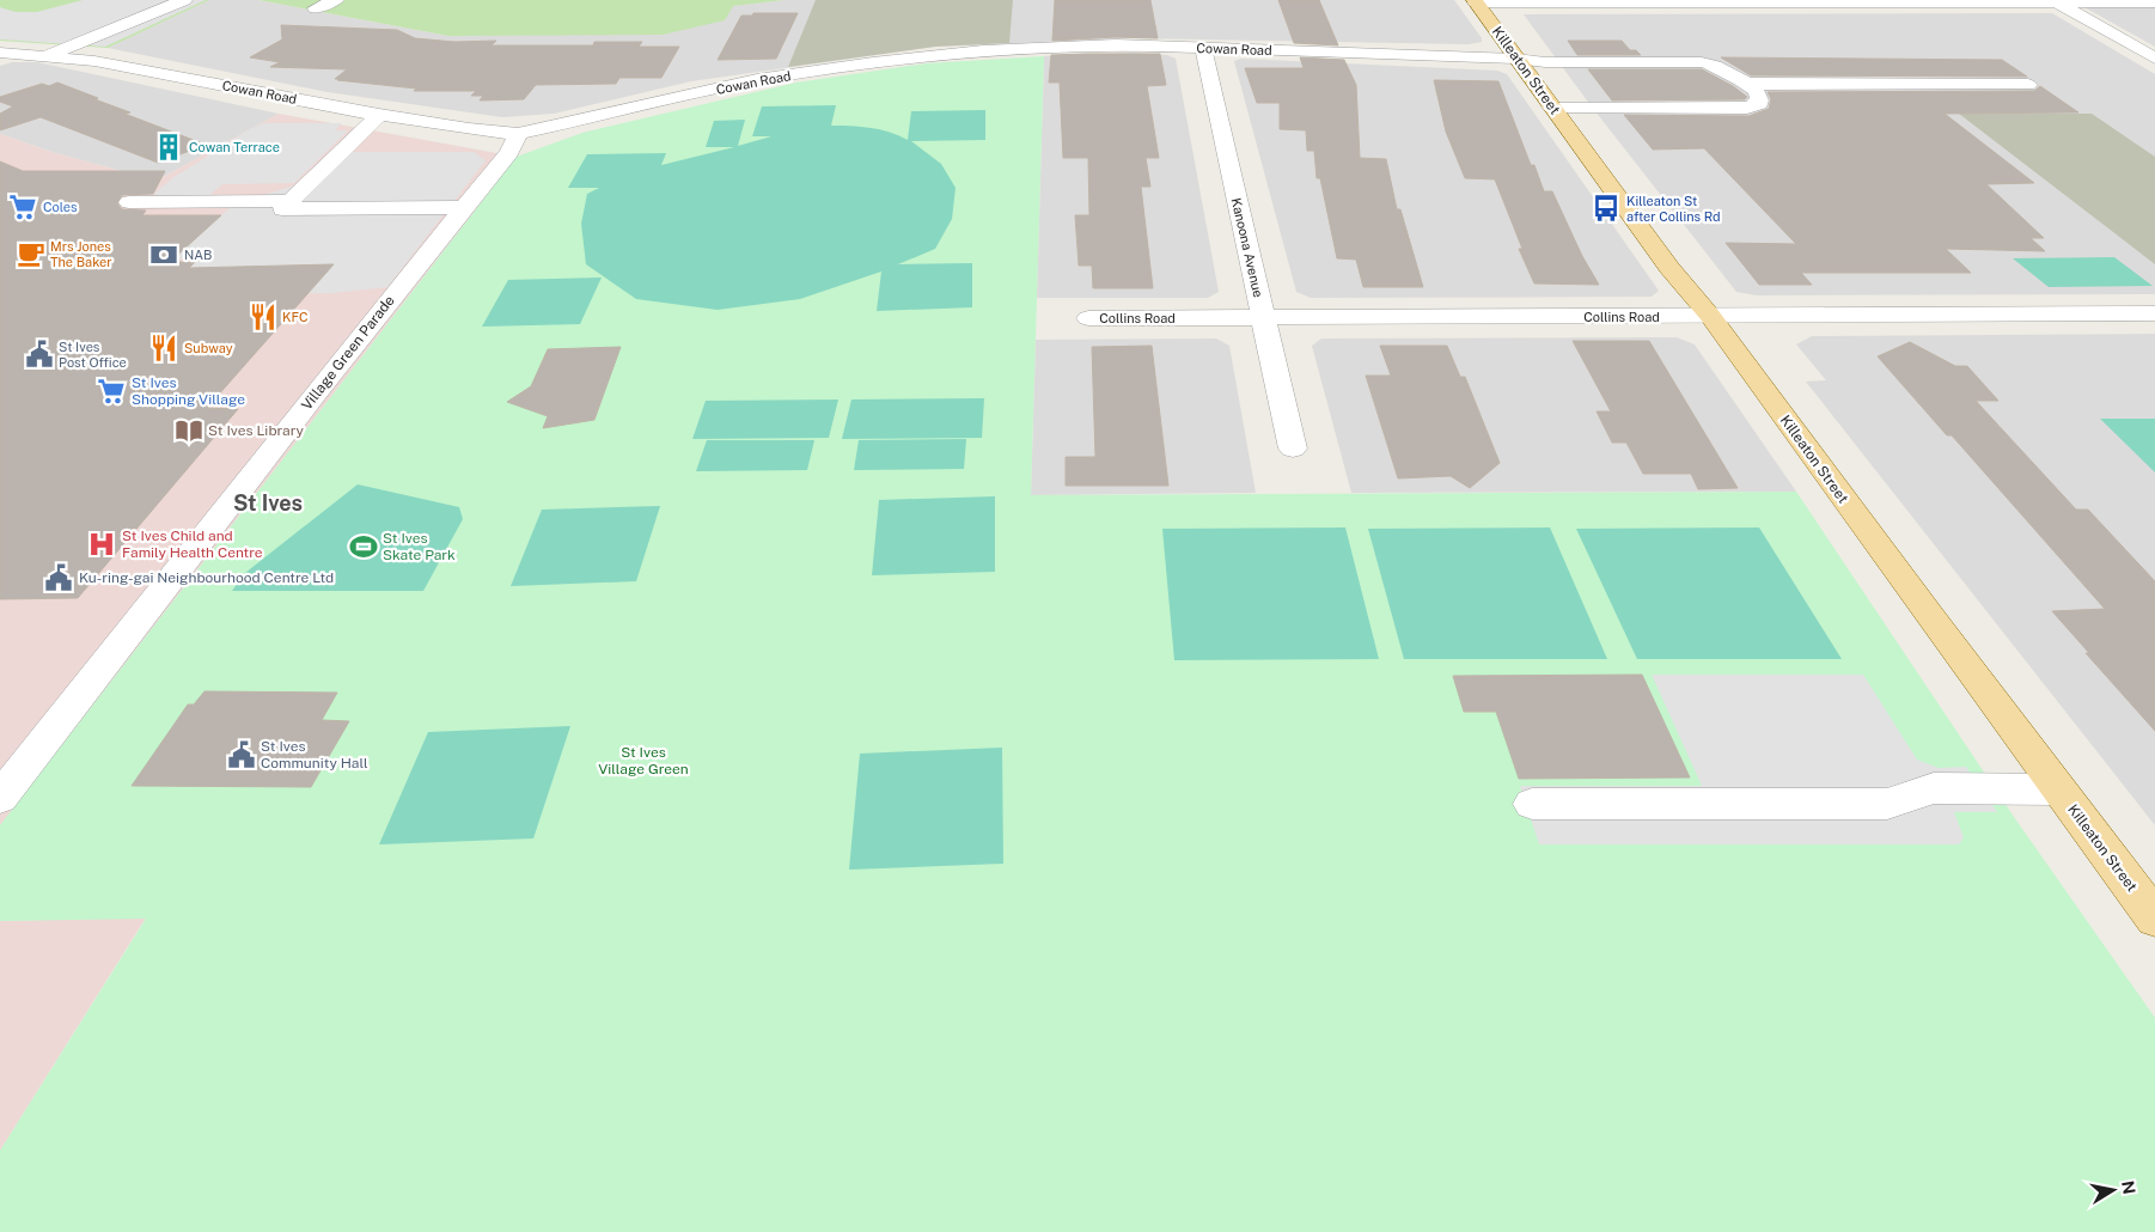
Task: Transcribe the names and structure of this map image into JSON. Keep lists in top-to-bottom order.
{
  "streets": {
    "main road": ["Killeaton Street"],
    "street": [
      "Cowan Road",
      "Kanoona Avenue",
      "Collins Road",
      "Village Green Parade"
    ]
  },
  "crossings": [
    ["Cowan Road", "Killeaton Street"],
    ["Cowan Road", "Kanoona Avenue"],
    ["Cowan Road", "Village Green Parade"],
    ["Killeaton Street", "Collins Road"],
    ["Kanoona Avenue", "Collins Road"]
  ],
  "districts": ["St Ives"],
  "parks": ["St Ives Village Green"],
  "places": {
    "building": ["Cowan Terrace"],
    "supermarket": ["Coles", "St Ives Shopping Village"],
    "bus stop": ["Killeaton St after Collins Rd"],
    "cafe": ["Mrs Jones The Baker"],
    "bank": ["NAB"],
    "restaurant": ["KFC", "Subway"],
    "public building": ["St Ives Post Office", "Ku-ring-gai Neighbourhood Centre Ltd", "St Ives Community Hall"],
    "library": ["St Ives Library"],
    "hospital": ["St Ives Child and Family Health Centre"],
    "sports": ["St Ives Skate Park"]
  },
  "north": "right"
}
